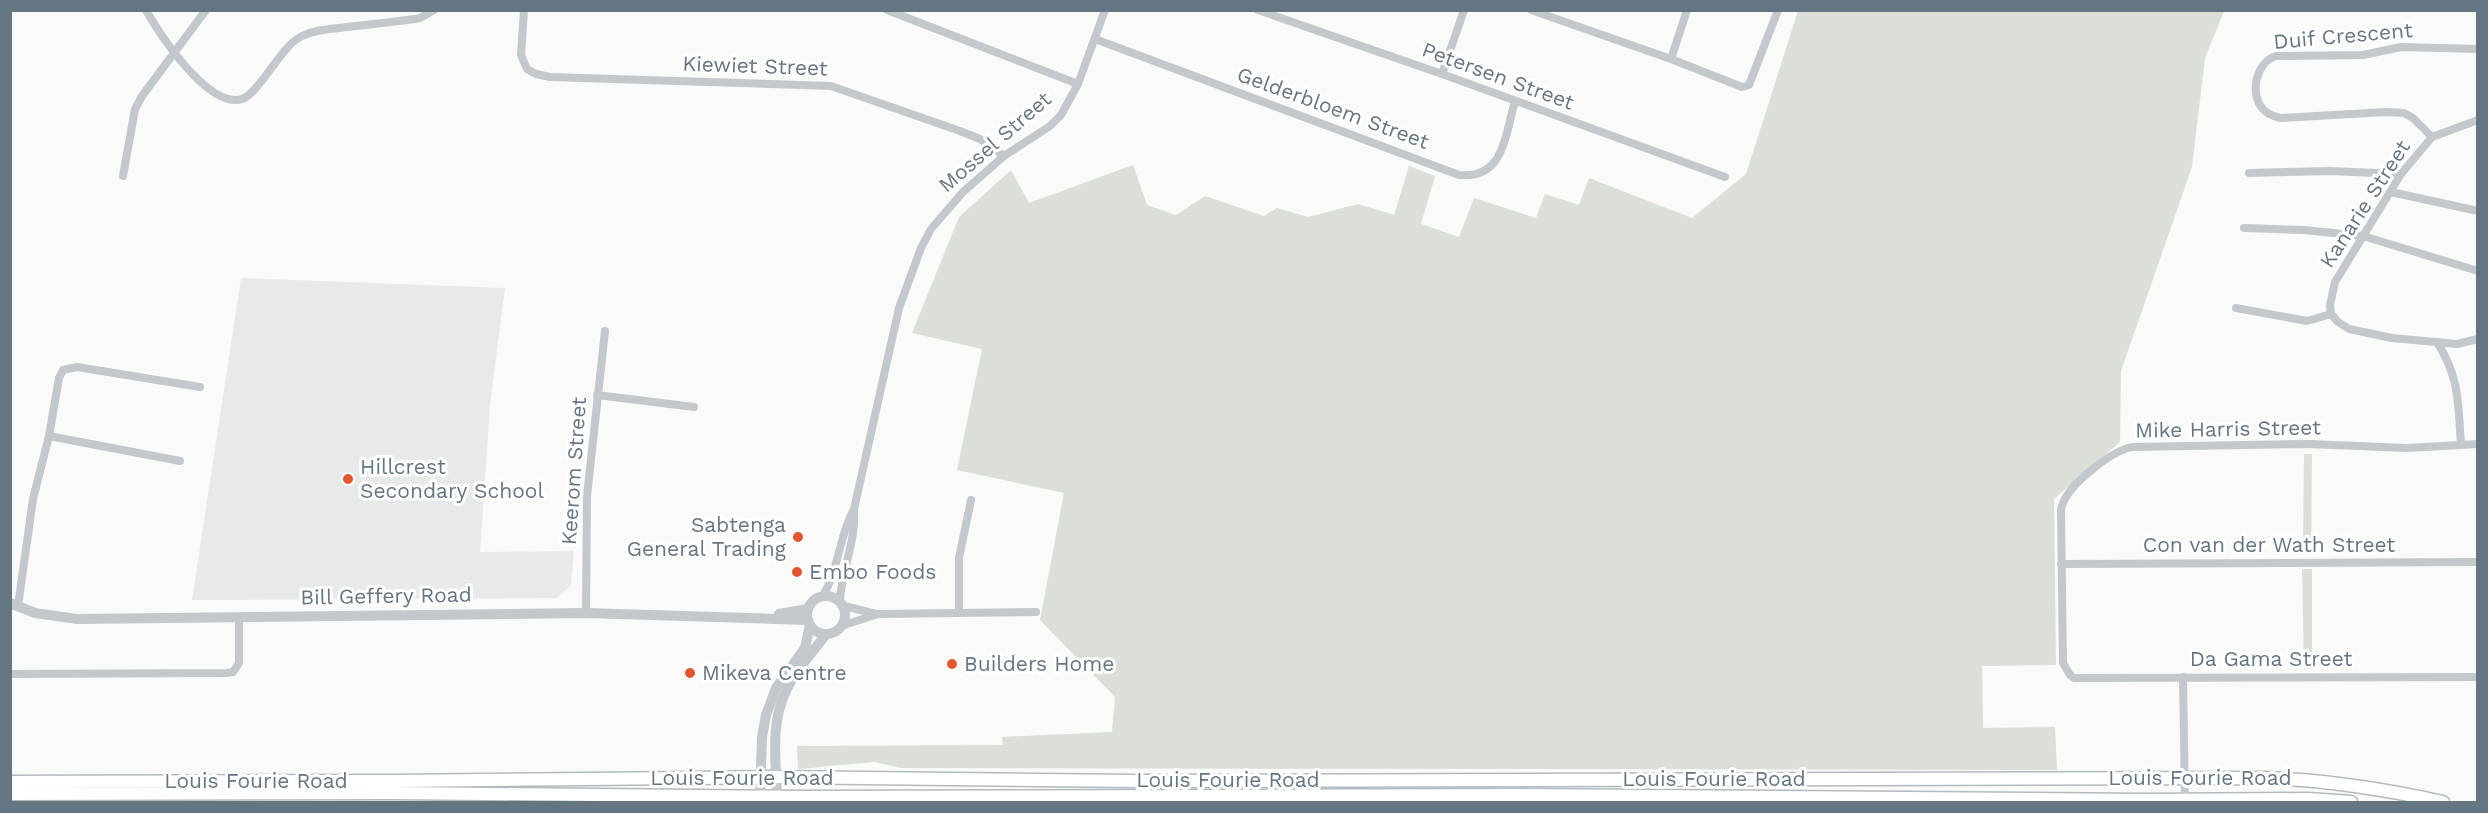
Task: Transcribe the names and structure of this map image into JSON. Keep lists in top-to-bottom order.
{
  "streets": {
    "main road": ["Louis Fourie Road"],
    "street": [
      "Duif Crescent",
      "Kiewiet Street",
      "Petersen Street",
      "Gelderbloem Street",
      "Mossel Street",
      "Kanarie Street",
      "Mike Harris Street",
      "Keerom Street",
      "Con van der Wath Street",
      "Bill Geffery Road",
      "Da Gama Street"
    ]
  },
  "crossings": [
    ["Duif Crescent", "Kanarie Street"],
    ["Kiewiet Street", "Mossel Street"],
    ["Petersen Street", "Gelderbloem Street"],
    ["Gelderbloem Street", "Mossel Street"],
    ["Mike Harris Street", "Con van der Wath Street"],
    ["Mike Harris Street", "Da Gama Street"],
    ["Keerom Street", "Bill Geffery Road"]
  ],
  "places": [
    "Hillcrest Secondary School",
    "Sabtenga General Trading",
    "Embo Foods",
    "Builders Home",
    "Mikeva Centre"
  ]
}
